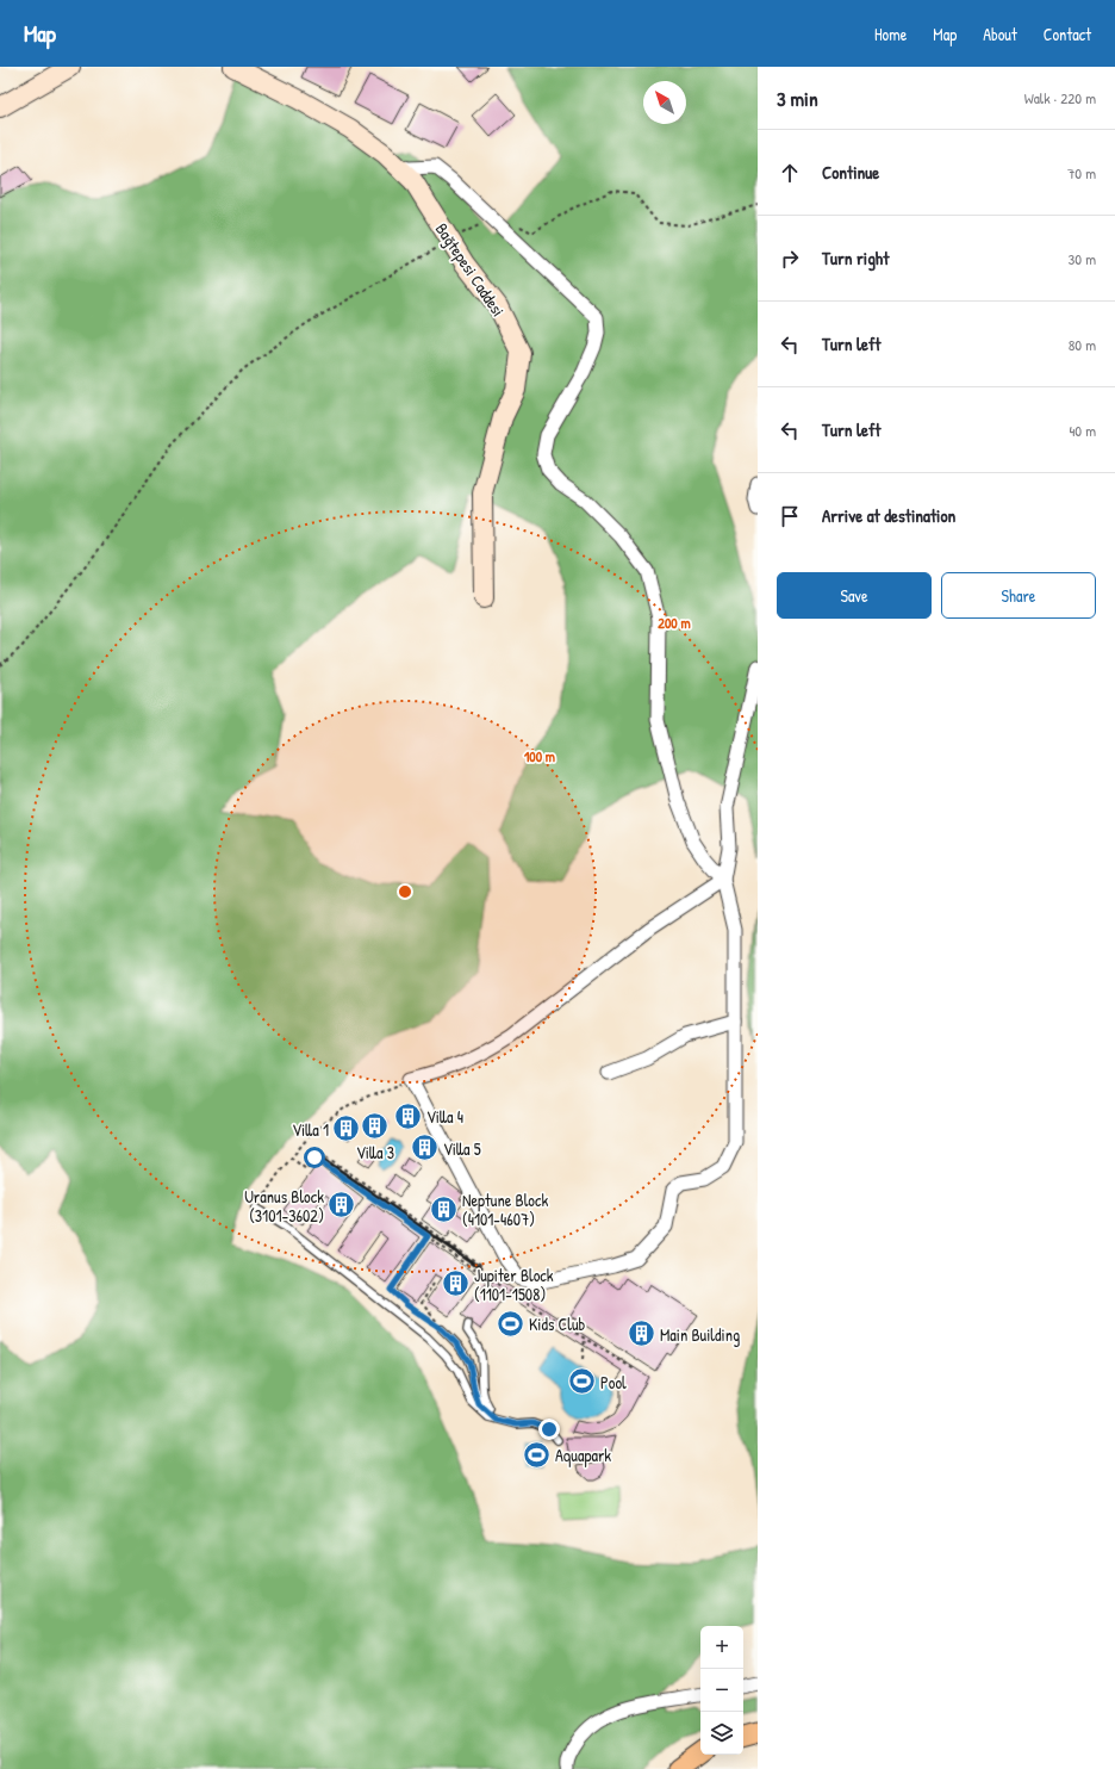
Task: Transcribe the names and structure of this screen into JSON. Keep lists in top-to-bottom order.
{
  "streets": {
    "street": ["Bağtepesi Caddesi"]
  },
  "places": {
    "building": [
      "Villa 4",
      "Villa 3",
      "Villa 1",
      "Villa 5",
      "Uranus Block (3101-3602)",
      "Neptune Block (4101-4607)",
      "Jupiter Block (1101-1508)",
      "Main Building"
    ],
    "sports": ["Kids Club", "Pool", "Aquapark"]
  },
  "north": "top left",
  "page": {
    "header": "Map",
    "nav": [
      "Home",
      "Map",
      "About",
      "Contact"
    ],
    "heading": ["3 min", "Walk · 220 m"],
    "list": [
      ["Continue", "70 m"],
      ["Turn right", "30 m"],
      ["Turn left", "80 m"],
      ["Turn left", "40 m"],
      "Arrive at destination"
    ],
    "buttons": ["Save", "Share"],
    "map_buttons": ["+", "−"]
  },
  "rings": ["200 m", "100 m"]
}
